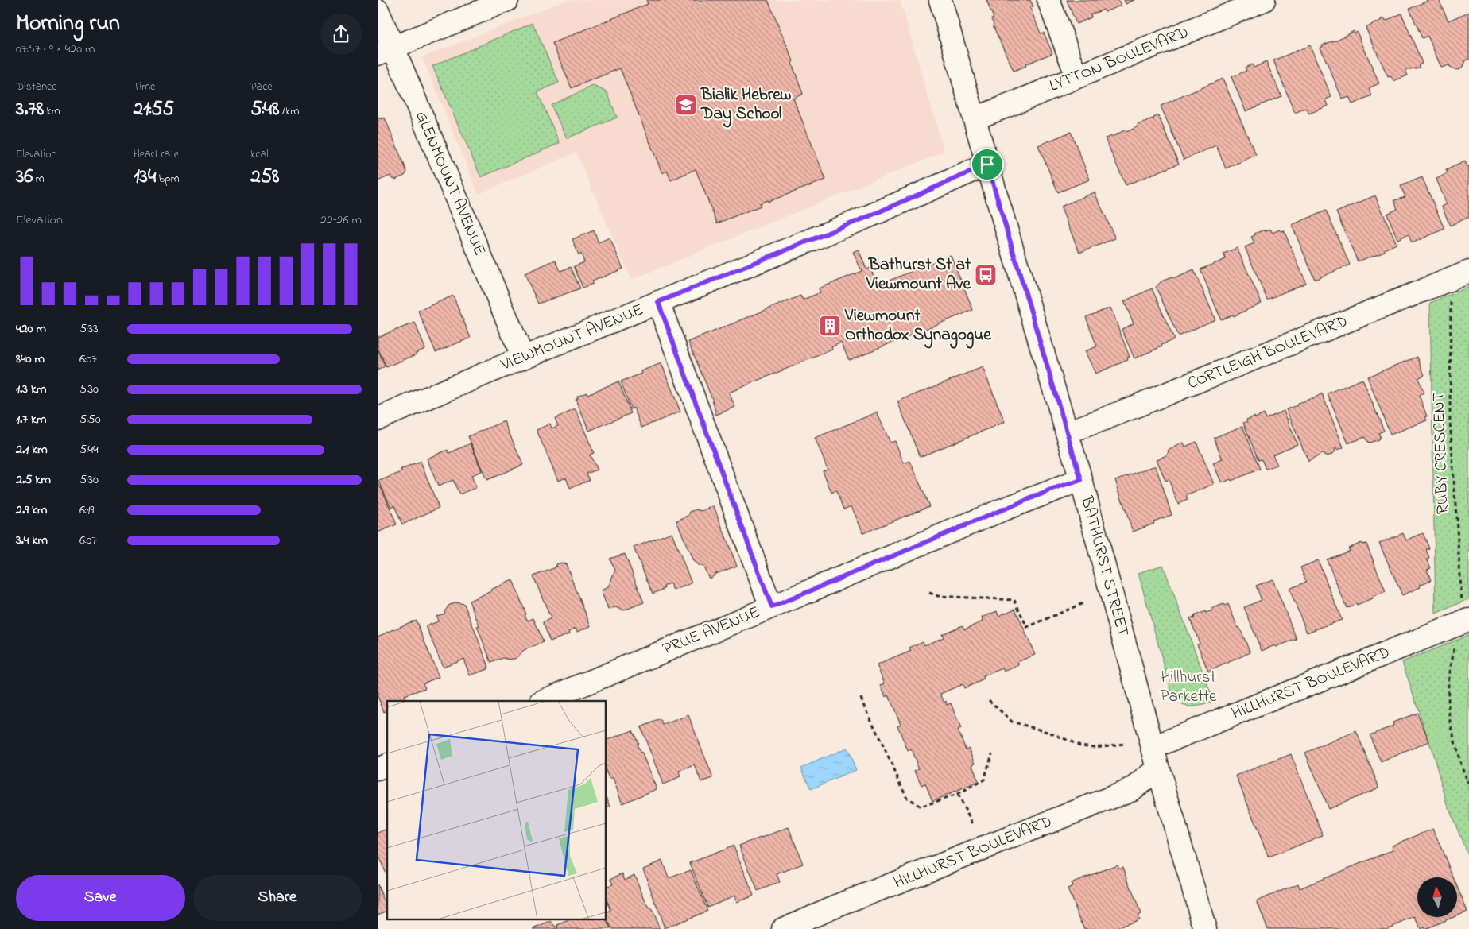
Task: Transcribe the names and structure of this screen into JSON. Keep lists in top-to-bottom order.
{
  "streets": {
    "street": [
      "LYTTON BOULEVARD",
      "GLENMOUNT AVENUE",
      "VIEWMOUNT AVENUE",
      "CORTLEIGH BOULEVARD",
      "BATHURST STREET",
      "PRUE AVENUE",
      "HILLHURST BOULEVARD"
    ],
    "path": ["RUBY CRESCENT"]
  },
  "crossings": [
    ["LYTTON BOULEVARD", "BATHURST STREET"],
    ["GLENMOUNT AVENUE", "VIEWMOUNT AVENUE"],
    ["VIEWMOUNT AVENUE", "BATHURST STREET"],
    ["CORTLEIGH BOULEVARD", "RUBY CRESCENT"],
    ["CORTLEIGH BOULEVARD", "BATHURST STREET"],
    ["RUBY CRESCENT", "HILLHURST BOULEVARD"],
    ["BATHURST STREET", "PRUE AVENUE"],
    ["BATHURST STREET", "HILLHURST BOULEVARD"]
  ],
  "parks": ["Hillhurst Parkette"],
  "places": {
    "school or university": ["Bialik Hebrew Day School"],
    "bus stop": ["Bathurst St at Viewmount Ave"],
    "building": ["Viewmount Orthodox Synagogue"]
  },
  "north": "top",
  "page": {
    "heading": ["Morning run", "07:57 · 9 × 420 m"],
    "stats": [
      ["Distance", "3.78 km"],
      ["Time", "21:55"],
      ["Pace", "5:48 /km"],
      ["Elevation", "36 m"],
      ["Heart rate", "134 bpm"],
      ["kcal", "258"]
    ],
    "chart": ["Elevation", "22–26 m"],
    "list": [
      {
        "name": "420 m",
        "note": "5:33"
      },
      {
        "name": "840 m",
        "note": "6:07"
      },
      {
        "name": "1.3 km",
        "note": "5:30"
      },
      {
        "name": "1.7 km",
        "note": "5:50"
      },
      {
        "name": "2.1 km",
        "note": "5:44"
      },
      {
        "name": "2.5 km",
        "note": "5:30"
      },
      {
        "name": "2.9 km",
        "note": "6:19"
      },
      {
        "name": "3.4 km",
        "note": "6:07"
      }
    ],
    "buttons": ["Save", "Share"]
  }
}
